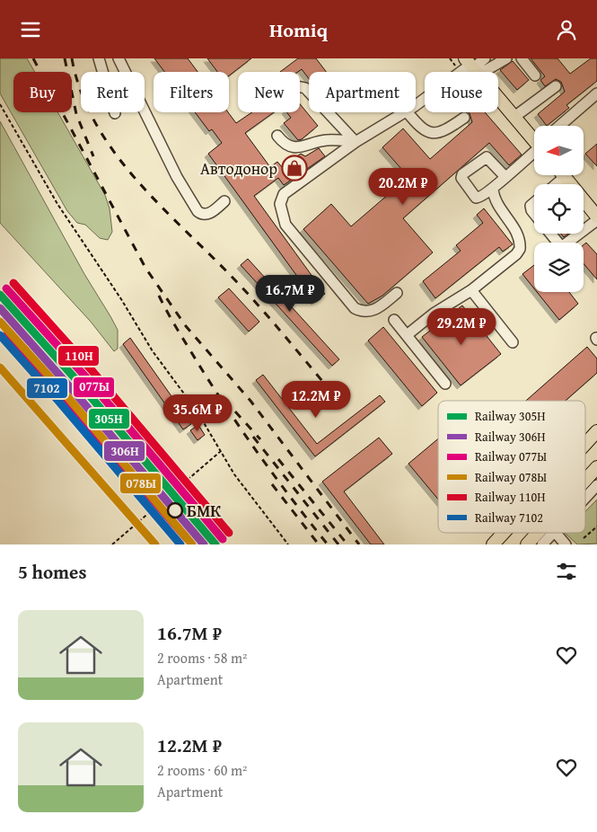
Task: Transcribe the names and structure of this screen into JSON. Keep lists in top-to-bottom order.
{
  "places": {
    "shop": ["Автодонор"],
    "other": ["БМК"]
  },
  "lines": [
    "rail line 110Н",
    "rail line 077Ы",
    "rail line 305Н",
    "rail line 306Н",
    "rail line 078Ы",
    "rail line 7102"
  ],
  "legend": [
    "Railway 305Н",
    "Railway 306Н",
    "Railway 077Ы",
    "Railway 078Ы",
    "Railway 110Н",
    "Railway 7102"
  ],
  "north": "left",
  "page": {
    "header": "Homiq",
    "chip": [
      "Buy",
      "Rent",
      "Filters",
      "New",
      "Apartment",
      "House"
    ],
    "price": [
      "20.2M ₽",
      "16.7M ₽",
      "29.2M ₽",
      "12.2M ₽",
      "35.6M ₽"
    ],
    "heading": "5 homes",
    "list": [
      {
        "name": "16.7M ₽",
        "note": "2 rooms · 58 m² · Apartment"
      },
      {
        "name": "12.2M ₽",
        "note": "2 rooms · 60 m² · Apartment"
      }
    ]
  }
}
